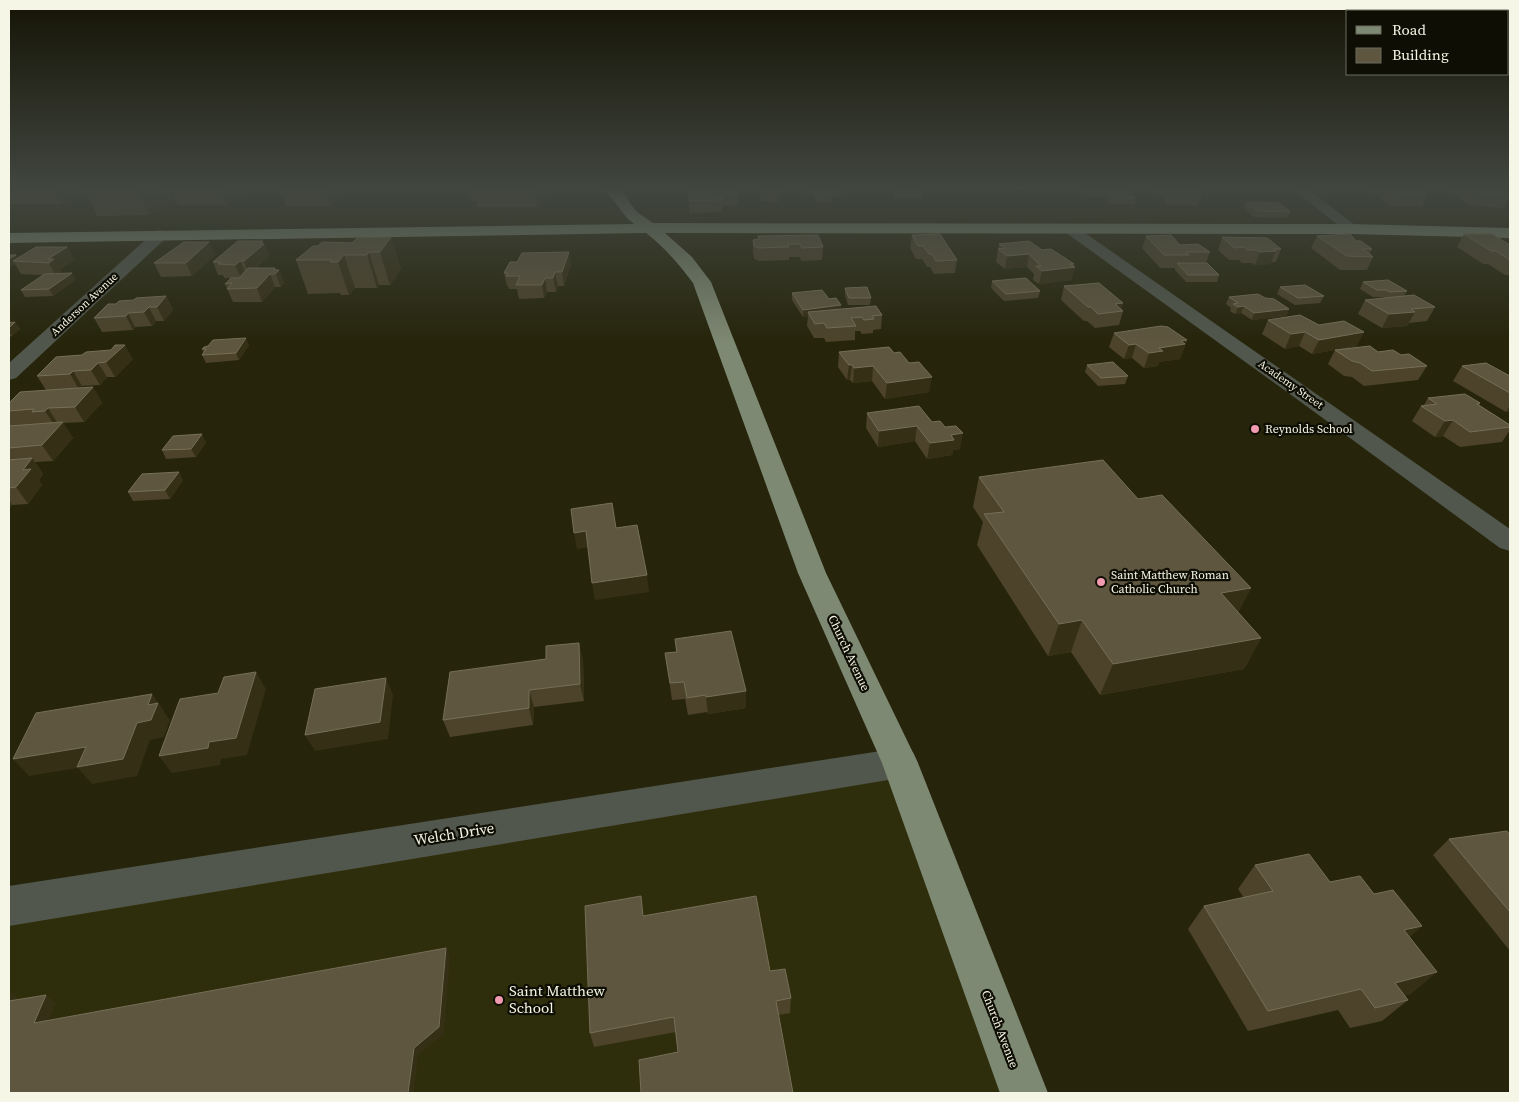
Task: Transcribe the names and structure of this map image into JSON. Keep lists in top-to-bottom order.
{
  "streets": {
    "main road": ["Church Avenue"],
    "street": ["Anderson Avenue", "Academy Street", "Welch Drive"]
  },
  "crossings": [
    ["Church Avenue", "Welch Drive"]
  ],
  "places": ["Reynolds School", "Saint Matthew Roman Catholic Church", "Saint Matthew School"],
  "legend": ["Road", "Building"]
}
